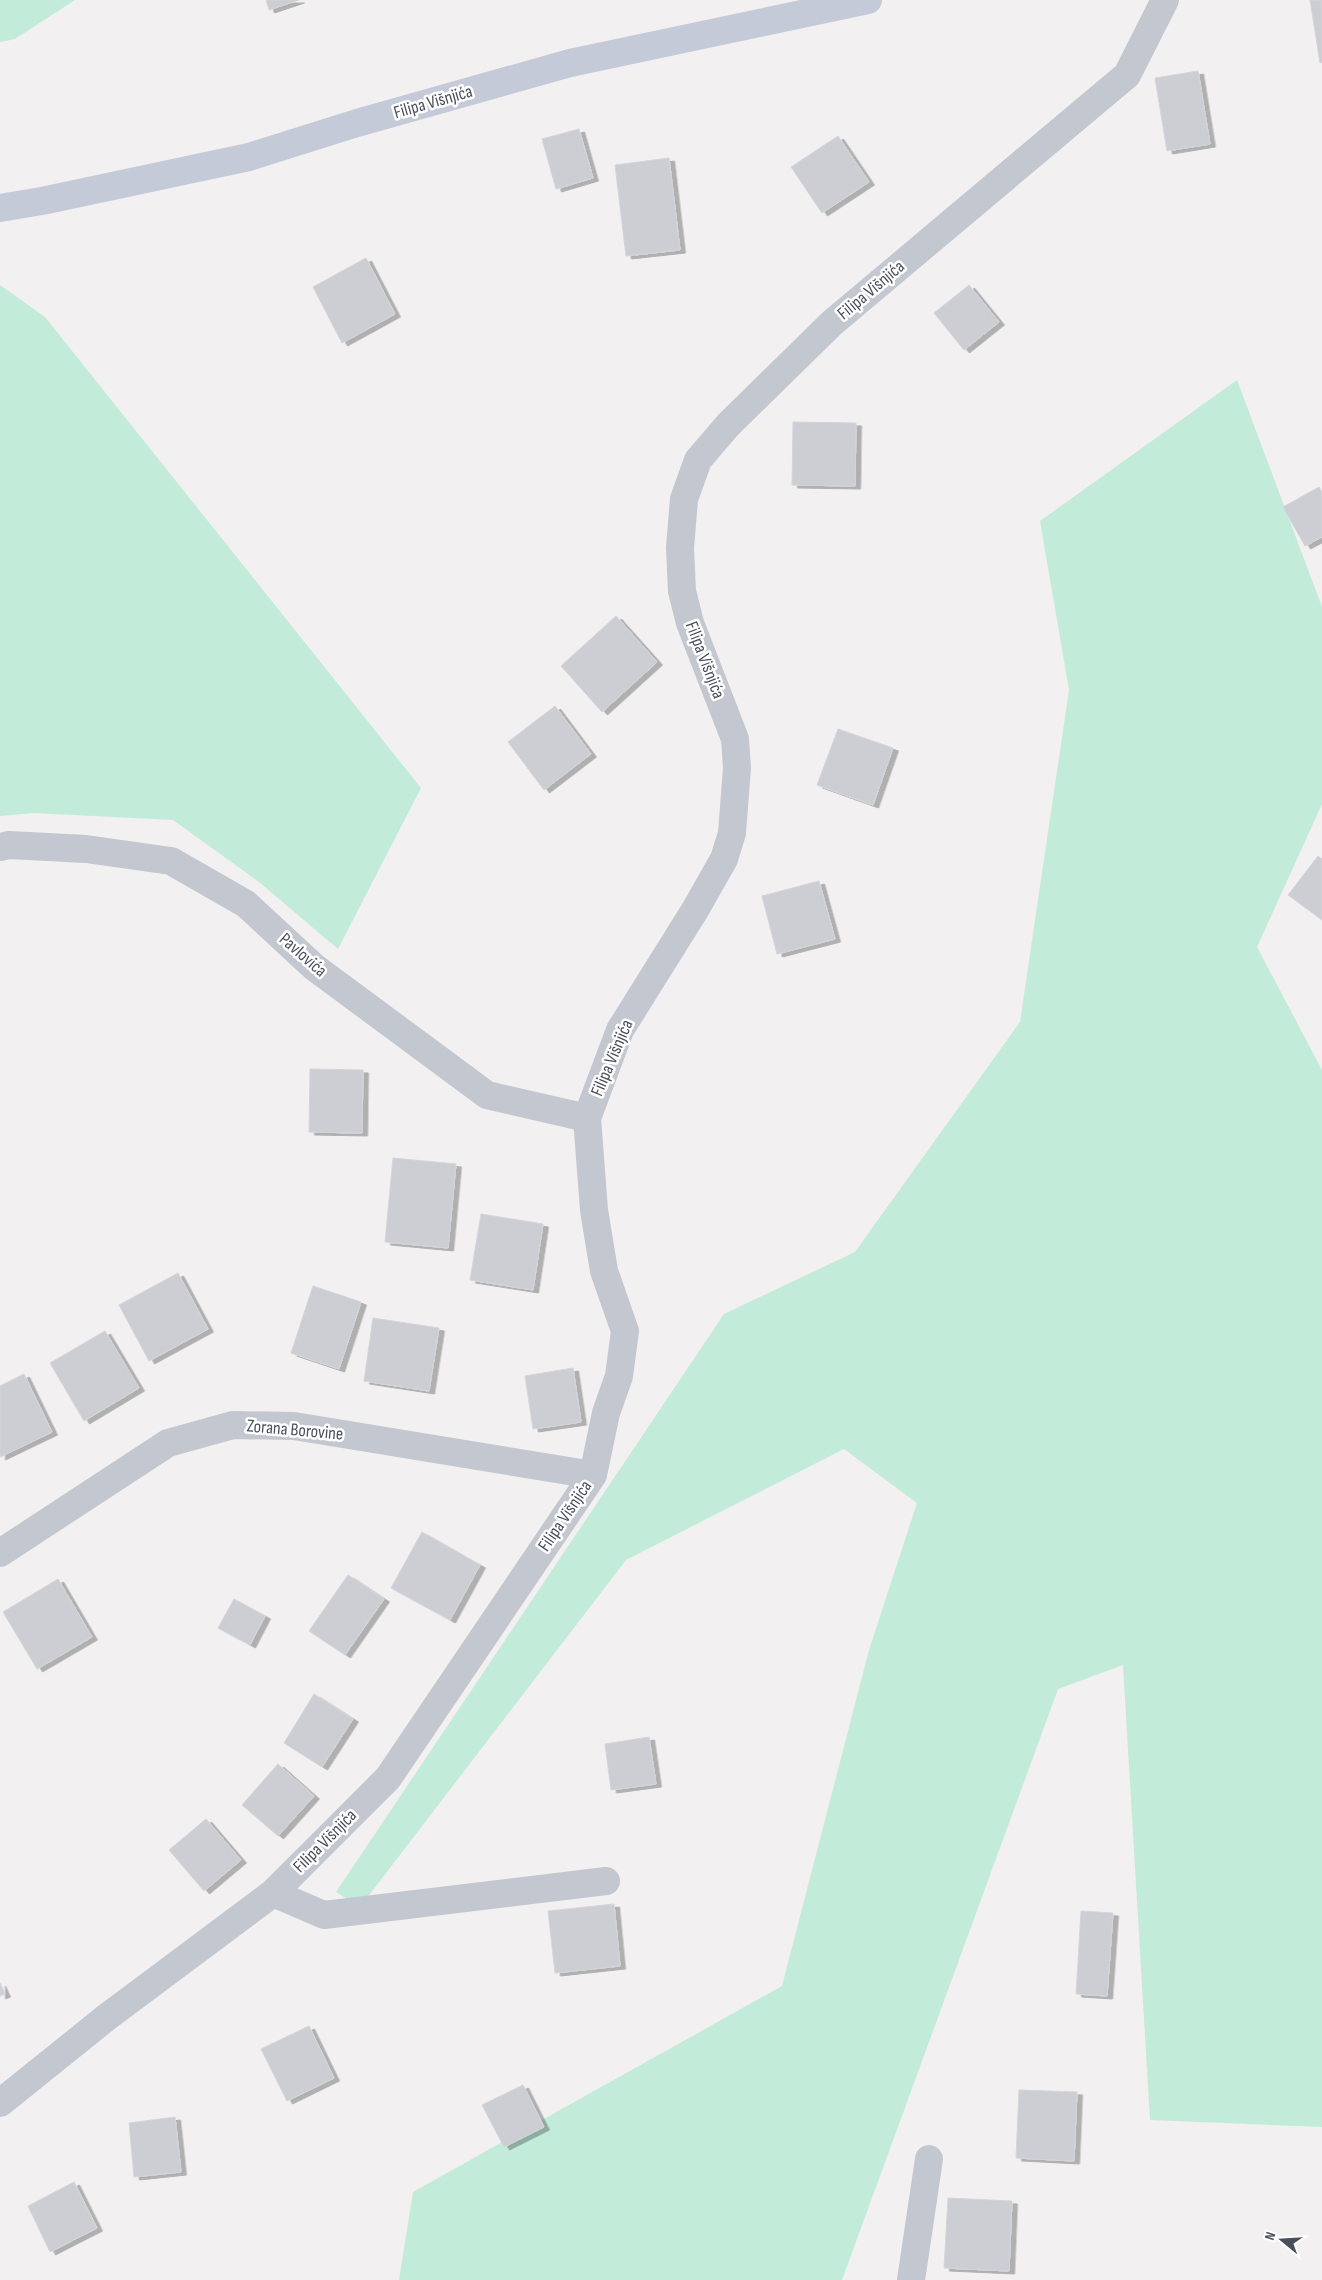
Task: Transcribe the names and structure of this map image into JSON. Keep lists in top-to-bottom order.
{
  "streets": {
    "main road": ["Filipa Višnjića"],
    "street": ["Pavlovića", "Zorana Borovine"]
  },
  "crossings": [
    ["Filipa Višnjića", "Pavlovića"],
    ["Filipa Višnjića", "Zorana Borovine"]
  ],
  "north": "left"
}
